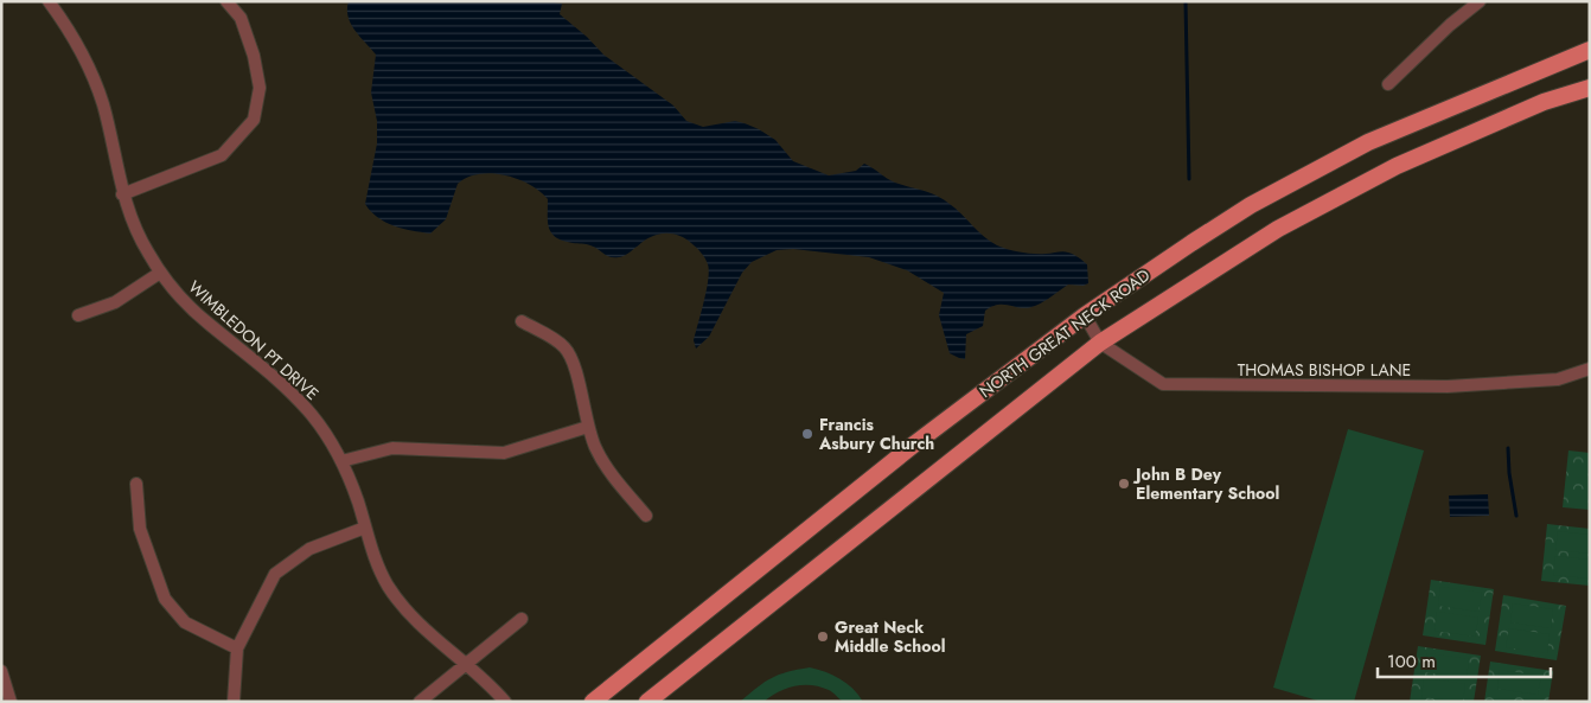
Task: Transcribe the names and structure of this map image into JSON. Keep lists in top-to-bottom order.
{
  "streets": {
    "main road": ["NORTH GREAT NECK ROAD"],
    "street": ["WIMBLEDON PT DRIVE", "THOMAS BISHOP LANE"]
  },
  "crossings": [
    ["NORTH GREAT NECK ROAD", "THOMAS BISHOP LANE"]
  ],
  "places": ["Francis Asbury Church", "John B Dey Elementary School", "Great Neck Middle School"],
  "scale_bar": "100 m"
}
